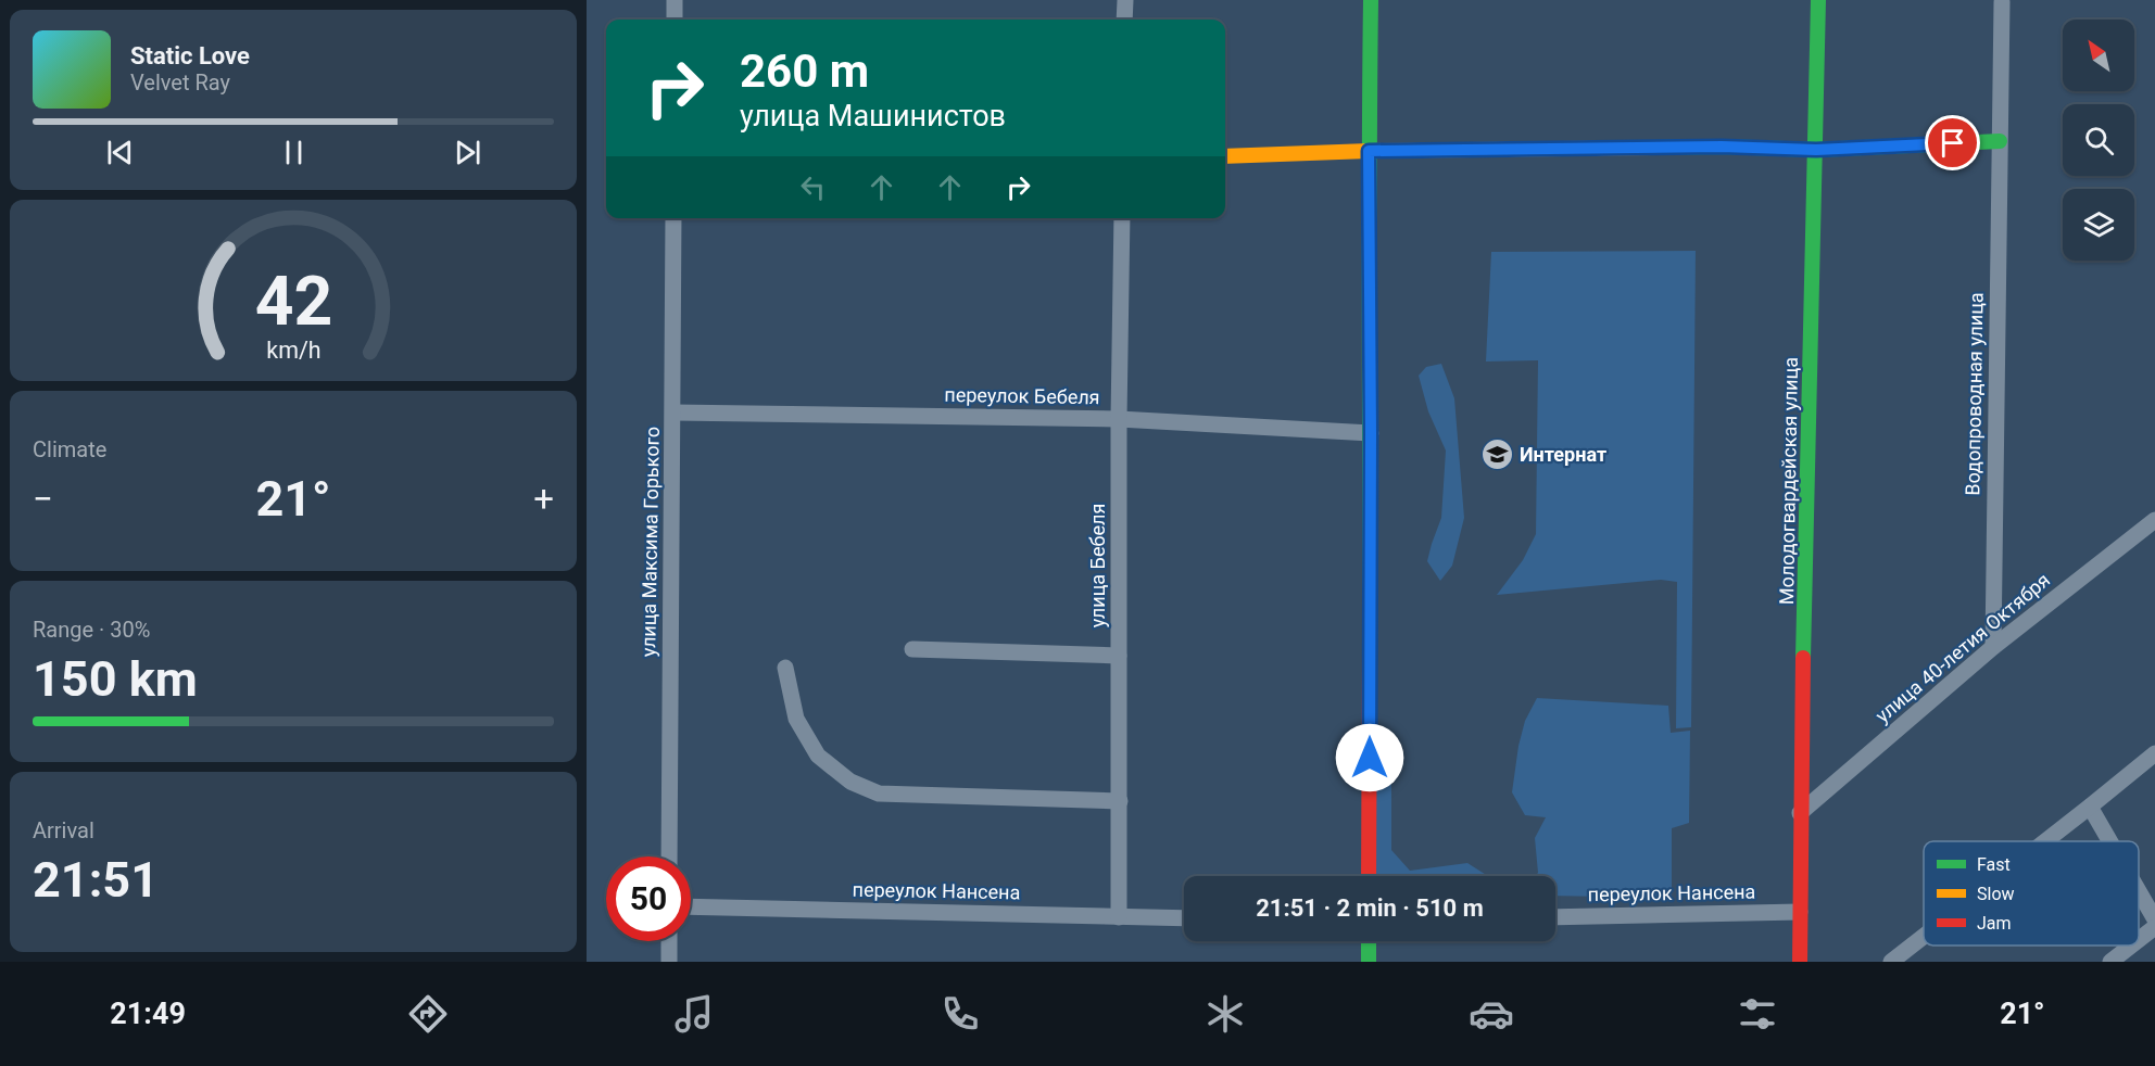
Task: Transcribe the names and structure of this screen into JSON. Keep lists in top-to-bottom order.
{
  "streets": {
    "street": [
      "Водопроводная улица",
      "переулок Бебеля",
      "Молодогвардейская улица",
      "улица Максима Горького",
      "улица Бебеля",
      "улица 40-летия Октября",
      "переулок Нансена"
    ]
  },
  "crossings": [
    ["Водопроводная улица", "улица 40-летия Октября"],
    ["переулок Бебеля", "улица Максима Горького"],
    ["переулок Бебеля", "улица Бебеля"],
    ["Молодогвардейская улица", "улица 40-летия Октября"],
    ["Молодогвардейская улица", "переулок Нансена"],
    ["улица Бебеля", "переулок Нансена"]
  ],
  "places": {
    "school or university": ["Интернат"]
  },
  "legend": ["Fast", "Slow", "Jam"],
  "north": "top left",
  "page": {
    "turn": ["260 m", "улица Машинистов"],
    "song": ["Static Love", "Velvet Ray"],
    "tile": [
      "Climate",
      ["Range · 30%", "150 km"],
      ["Arrival", "21:51"]
    ],
    "heat": ["−", "21°", "+"],
    "limit": "50",
    "trip": "21:51 · 2 min · 510 m",
    "tabs": ["21:49", "21°"],
    "gauge": ["42", "km/h"]
  }
}
